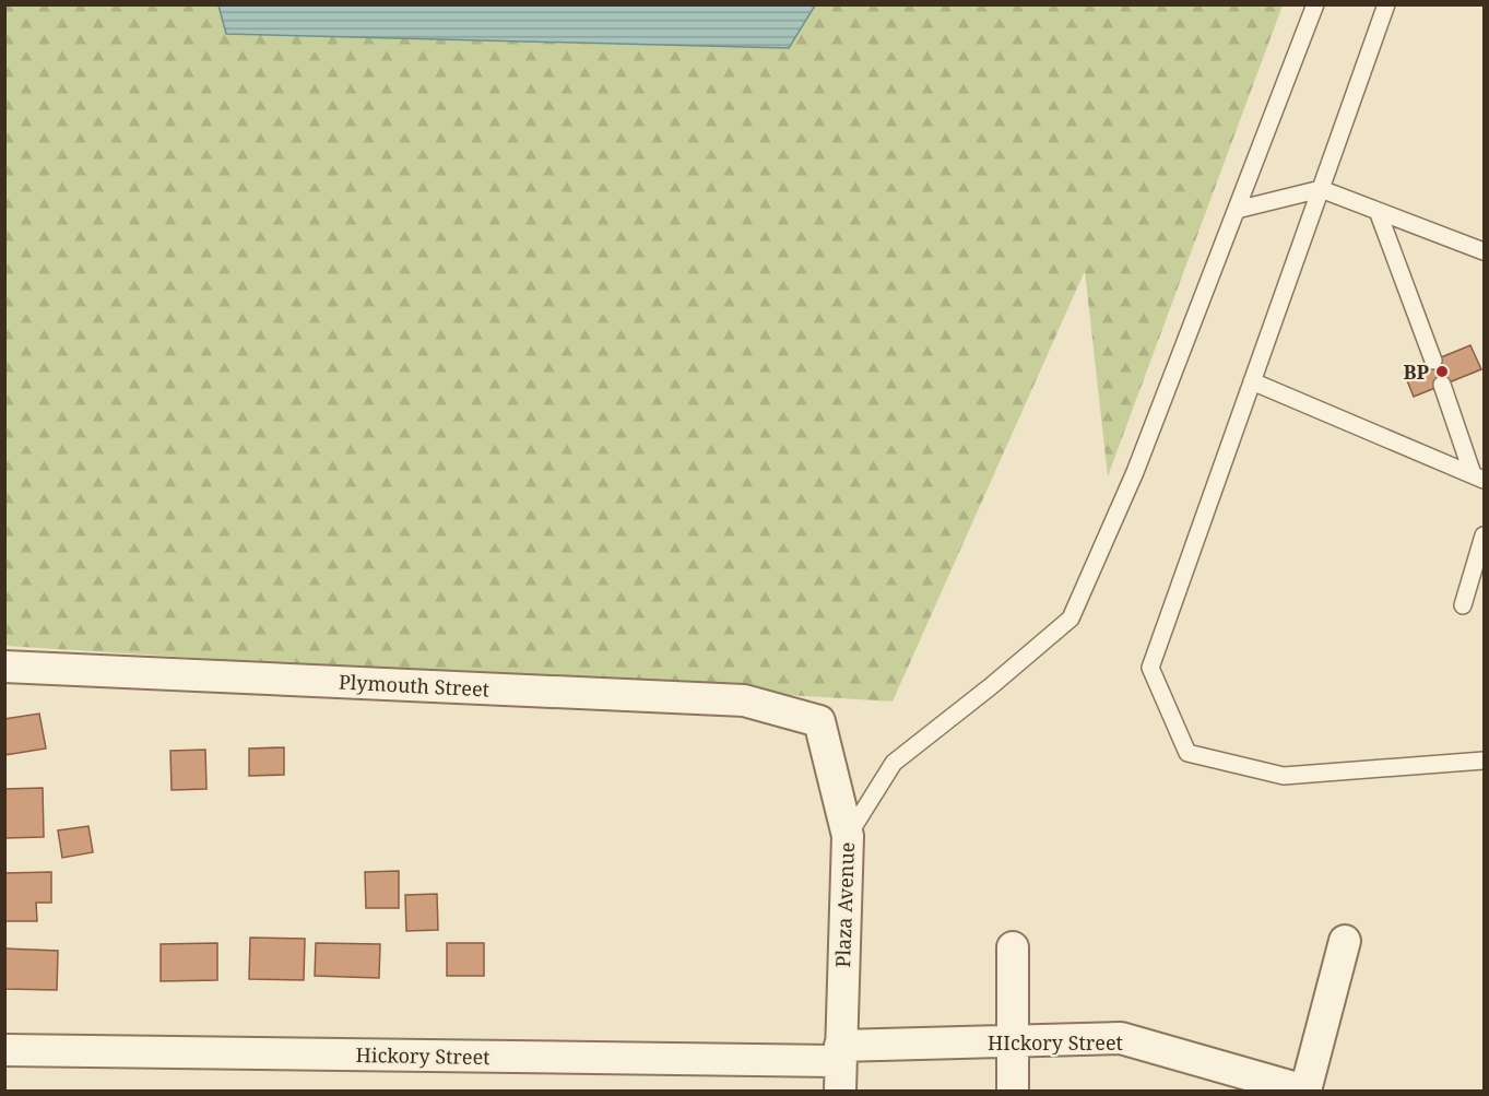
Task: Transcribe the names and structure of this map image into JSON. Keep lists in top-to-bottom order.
{
  "streets": {
    "street": [
      "Plymouth Street",
      "Plaza Avenue",
      "HIckory Street",
      "Hickory Street"
    ]
  },
  "crossings": [
    ["Plymouth Street", "Plaza Avenue"],
    ["Plaza Avenue", "HIckory Street"],
    ["Plaza Avenue", "Hickory Street"],
    ["HIckory Street", "Hickory Street"]
  ],
  "places": ["BP"]
}
